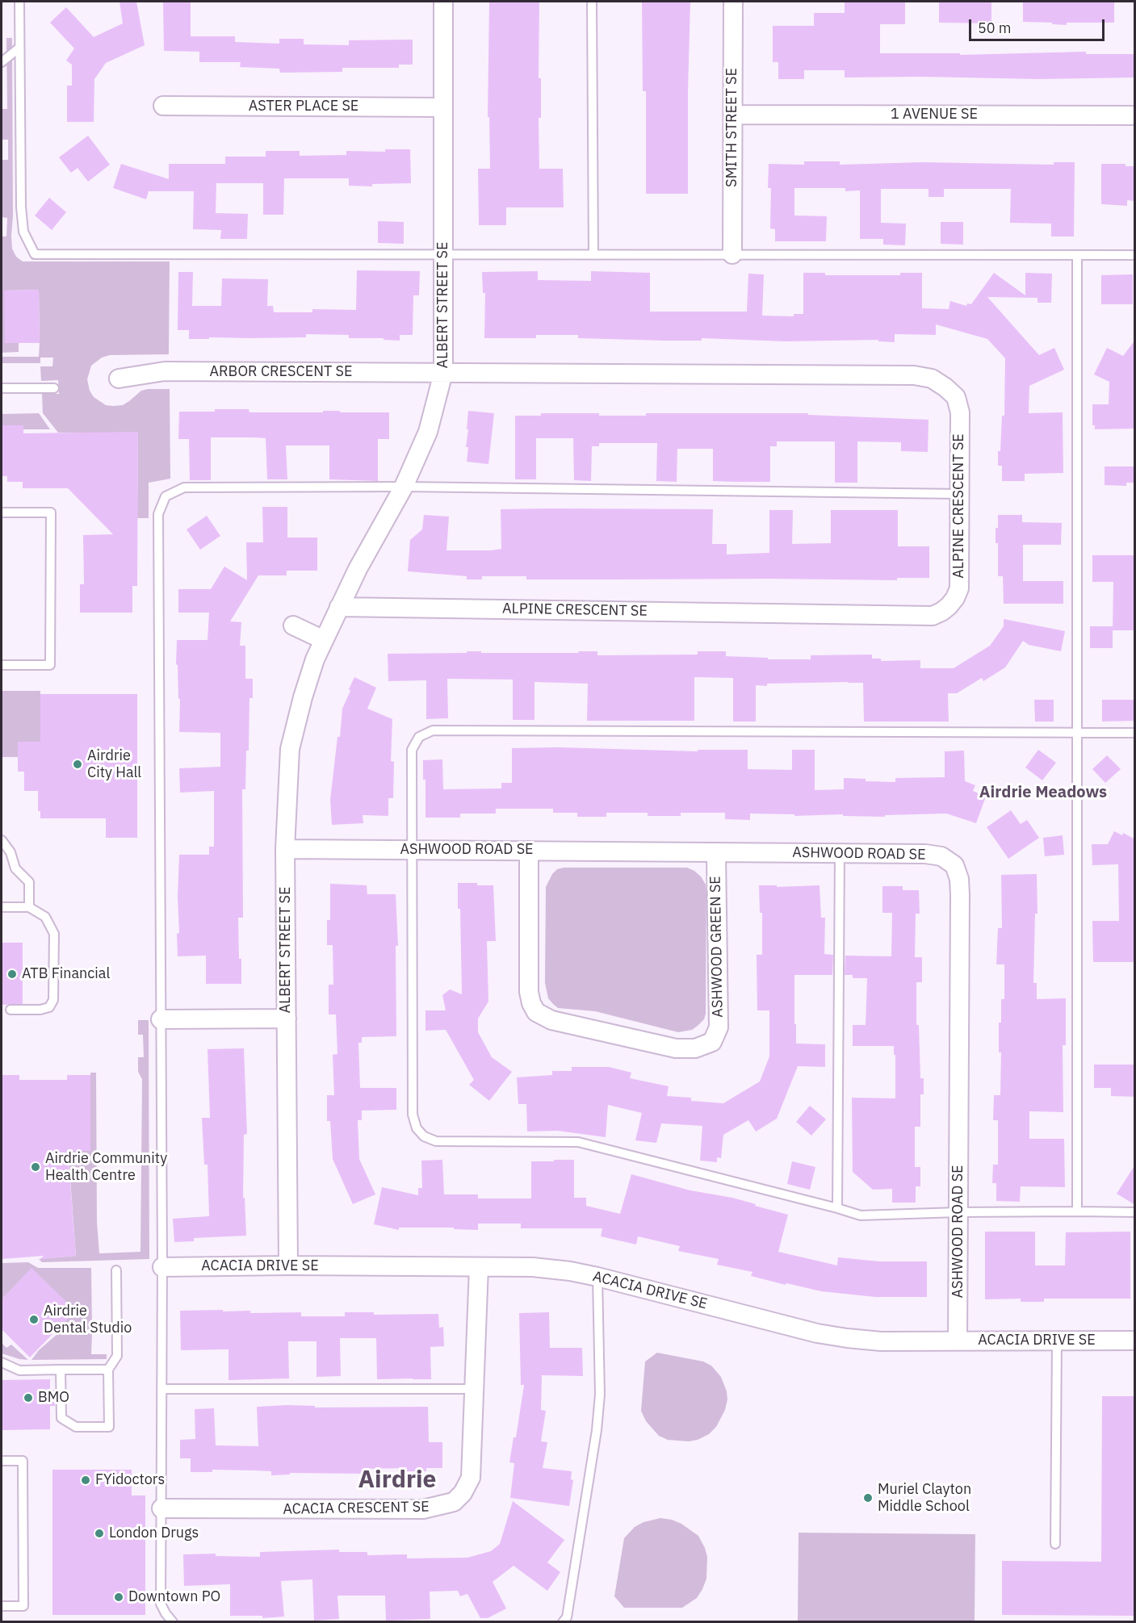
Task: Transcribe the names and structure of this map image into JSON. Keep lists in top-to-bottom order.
{
  "streets": {
    "street": [
      "ASTER PLACE SE",
      "1 AVENUE SE",
      "SMITH STREET SE",
      "ALBERT STREET SE",
      "ARBOR CRESCENT SE",
      "ALPINE CRESCENT SE",
      "ASHWOOD ROAD SE",
      "ASHWOOD GREEN SE",
      "ACACIA DRIVE SE",
      "ACACIA CRESCENT SE"
    ]
  },
  "crossings": [
    ["ASTER PLACE SE", "ALBERT STREET SE"],
    ["1 AVENUE SE", "SMITH STREET SE"],
    ["ALBERT STREET SE", "ARBOR CRESCENT SE"],
    ["ALBERT STREET SE", "ALPINE CRESCENT SE"],
    ["ALBERT STREET SE", "ASHWOOD ROAD SE"],
    ["ALBERT STREET SE", "ACACIA DRIVE SE"],
    ["ARBOR CRESCENT SE", "ALPINE CRESCENT SE"],
    ["ASHWOOD ROAD SE", "ASHWOOD GREEN SE"],
    ["ASHWOOD ROAD SE", "ACACIA DRIVE SE"],
    ["ACACIA DRIVE SE", "ACACIA CRESCENT SE"]
  ],
  "districts": ["Airdrie Meadows", "Airdrie"],
  "places": [
    "Airdrie City Hall",
    "ATB Financial",
    "Airdrie Community Health Centre",
    "Airdrie Dental Studio",
    "BMO",
    "FYidoctors",
    "Muriel Clayton Middle School",
    "London Drugs",
    "Downtown PO"
  ],
  "scale_bar": "50 m"
}
